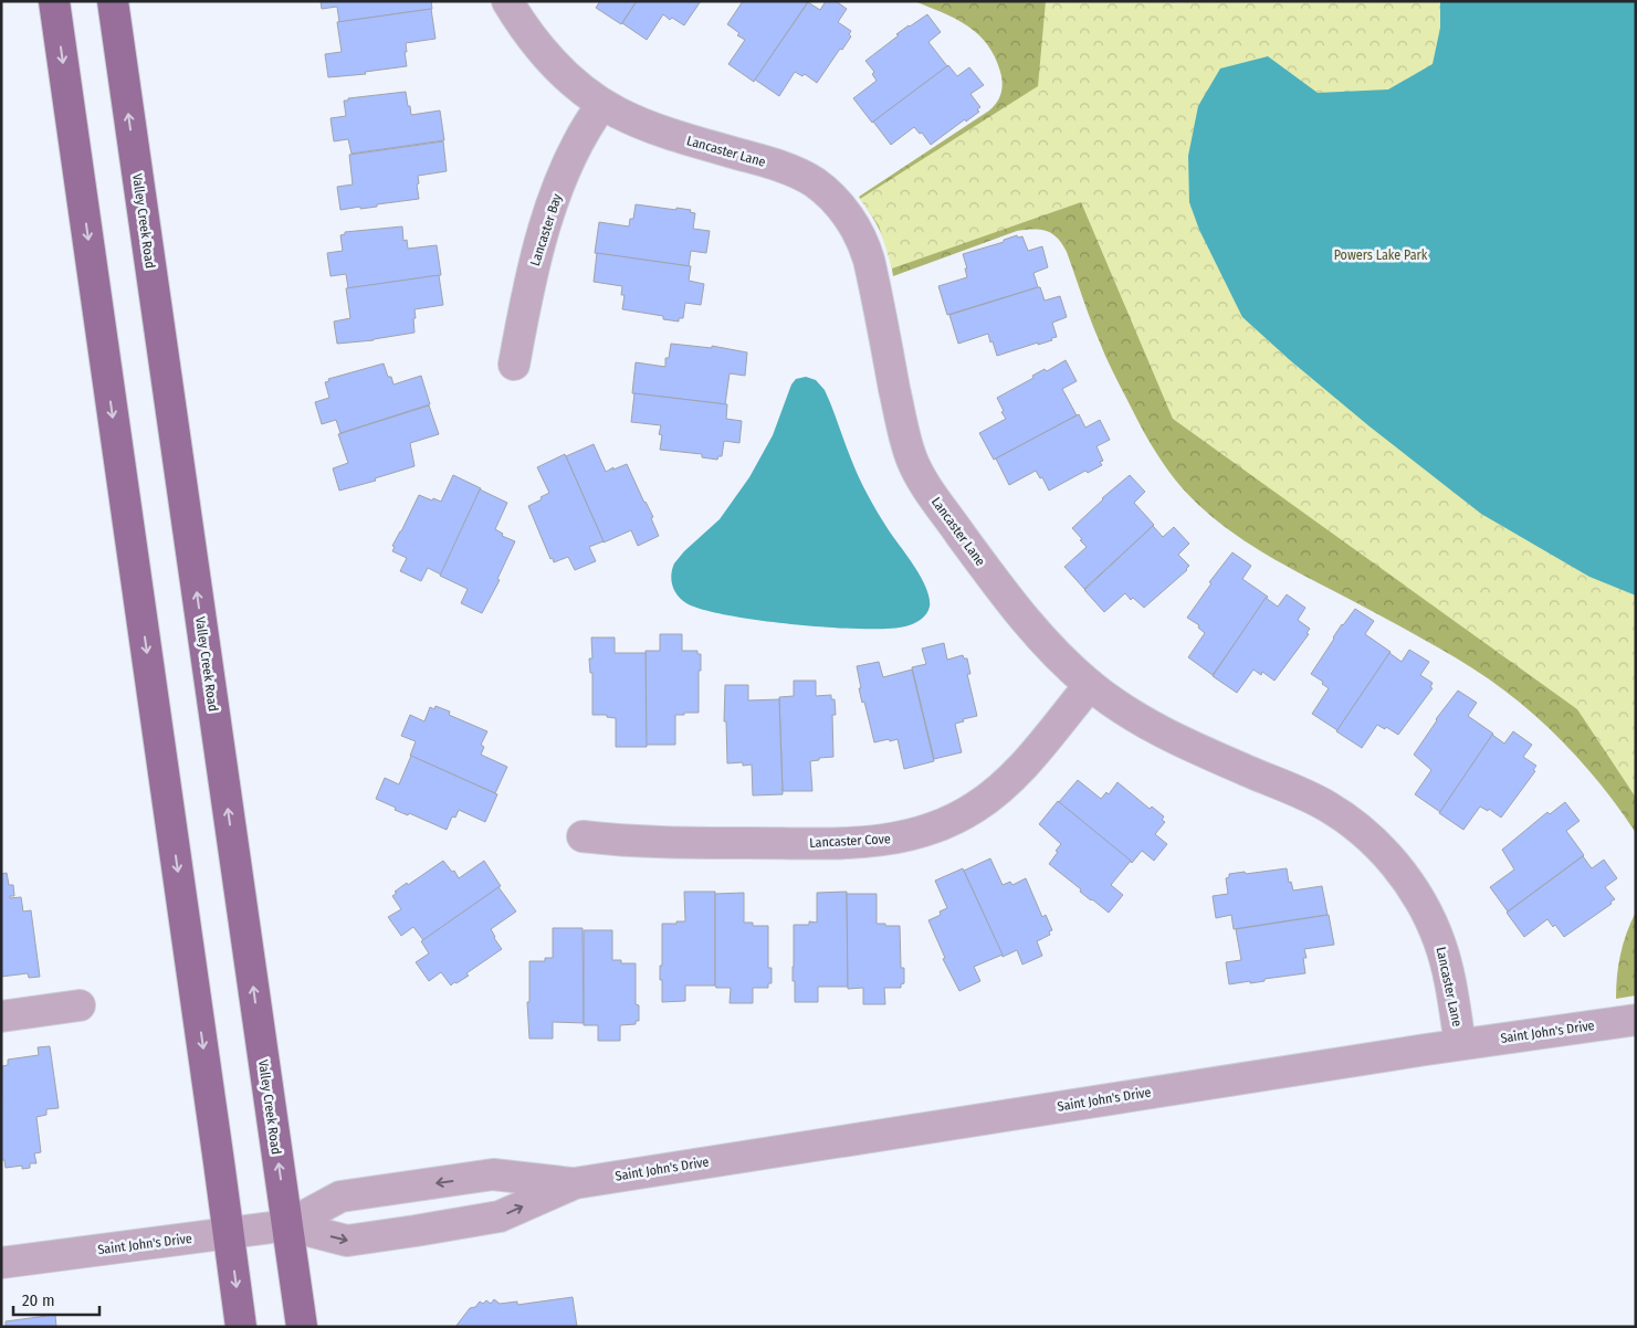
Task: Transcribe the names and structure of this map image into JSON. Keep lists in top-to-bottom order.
{
  "streets": {
    "main road": ["Valley Creek Road"],
    "street": [
      "Lancaster Lane",
      "Lancaster Bay",
      "Lancaster Cove",
      "Saint John's Drive"
    ]
  },
  "crossings": [
    ["Lancaster Lane", "Lancaster Bay"],
    ["Lancaster Lane", "Lancaster Cove"],
    ["Lancaster Lane", "Saint John's Drive"],
    ["Valley Creek Road", "Saint John's Drive"]
  ],
  "parks": ["Powers Lake Park"],
  "scale_bar": "20 m"
}
